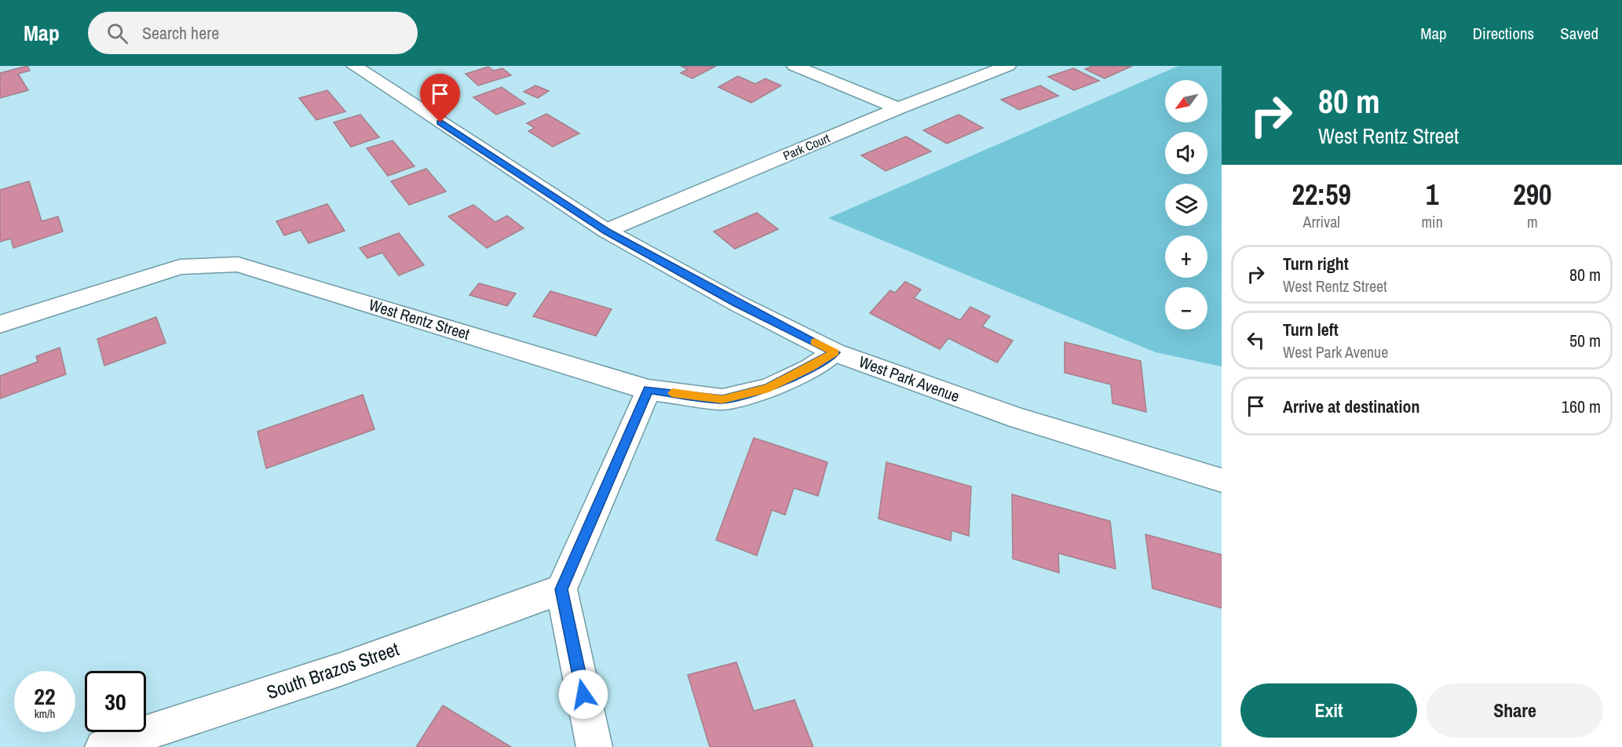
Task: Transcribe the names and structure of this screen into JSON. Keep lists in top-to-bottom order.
{
  "streets": {
    "street": [
      "Park Court",
      "West Rentz Street",
      "West Park Avenue",
      "South Brazos Street"
    ]
  },
  "crossings": [
    ["Park Court", "West Park Avenue"],
    ["West Rentz Street", "West Park Avenue"]
  ],
  "north": "bottom left",
  "page": {
    "header": "Map",
    "search": "Search here",
    "nav": ["Map", "Directions", "Saved"],
    "turn": ["80 m", "West Rentz Street"],
    "map_buttons": ["+", "−"],
    "eta": [
      "22:59",
      "Arrival",
      "1",
      "min",
      "290",
      "m"
    ],
    "list": [
      {
        "name": "Turn right",
        "note": "West Rentz Street",
        "value": "80 m"
      },
      {
        "name": "Turn left",
        "note": "West Park Avenue",
        "value": "50 m"
      },
      {
        "name": "Arrive at destination",
        "value": "160 m"
      }
    ],
    "speed": "22 km/h",
    "limit": "30",
    "buttons": ["Exit", "Share"]
  }
}
